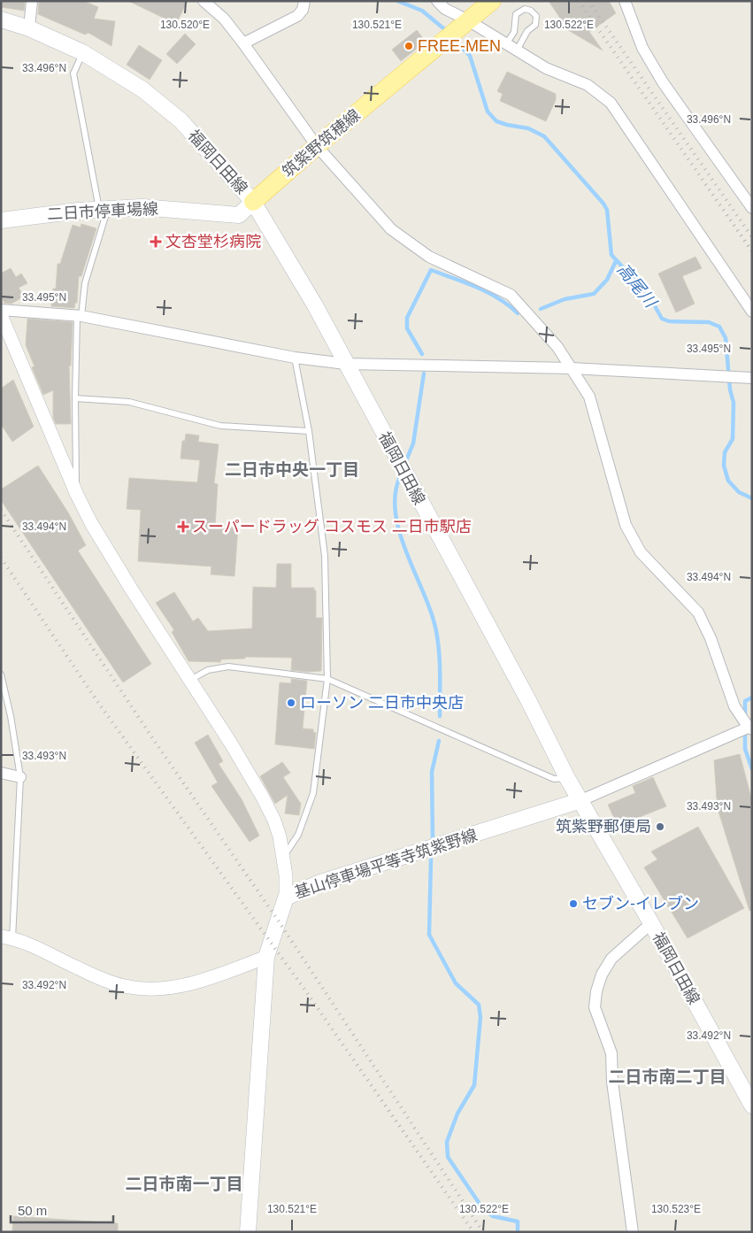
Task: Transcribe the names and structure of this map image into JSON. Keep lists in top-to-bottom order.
{
  "streets": {
    "main road": [
      "筑紫野筑穂線",
      "福岡日田線",
      "二日市停車場線",
      "基山停車場平等寺筑紫野線"
    ]
  },
  "crossings": [
    ["筑紫野筑穂線", "福岡日田線"],
    ["筑紫野筑穂線", "二日市停車場線"],
    ["福岡日田線", "二日市停車場線"],
    ["福岡日田線", "基山停車場平等寺筑紫野線"]
  ],
  "districts": ["二日市中央一丁目", "二日市南二丁目", "二日市南一丁目"],
  "water": ["高尾川"],
  "places": {
    "other": [
      "FREE-MEN",
      "ローソン 二日市中央店",
      "筑紫野郵便局",
      "セブン-イレブン"
    ],
    "health": ["文杏堂杉病院", "スーパードラッグ コスモス 二日市駅店"]
  },
  "scale_bar": "50 m",
  "coordinates": [
    "130.520°E",
    "130.521°E",
    "130.522°E",
    "33.496°N",
    "33.495°N",
    "33.494°N",
    "33.493°N",
    "33.492°N",
    "130.523°E"
  ]
}
